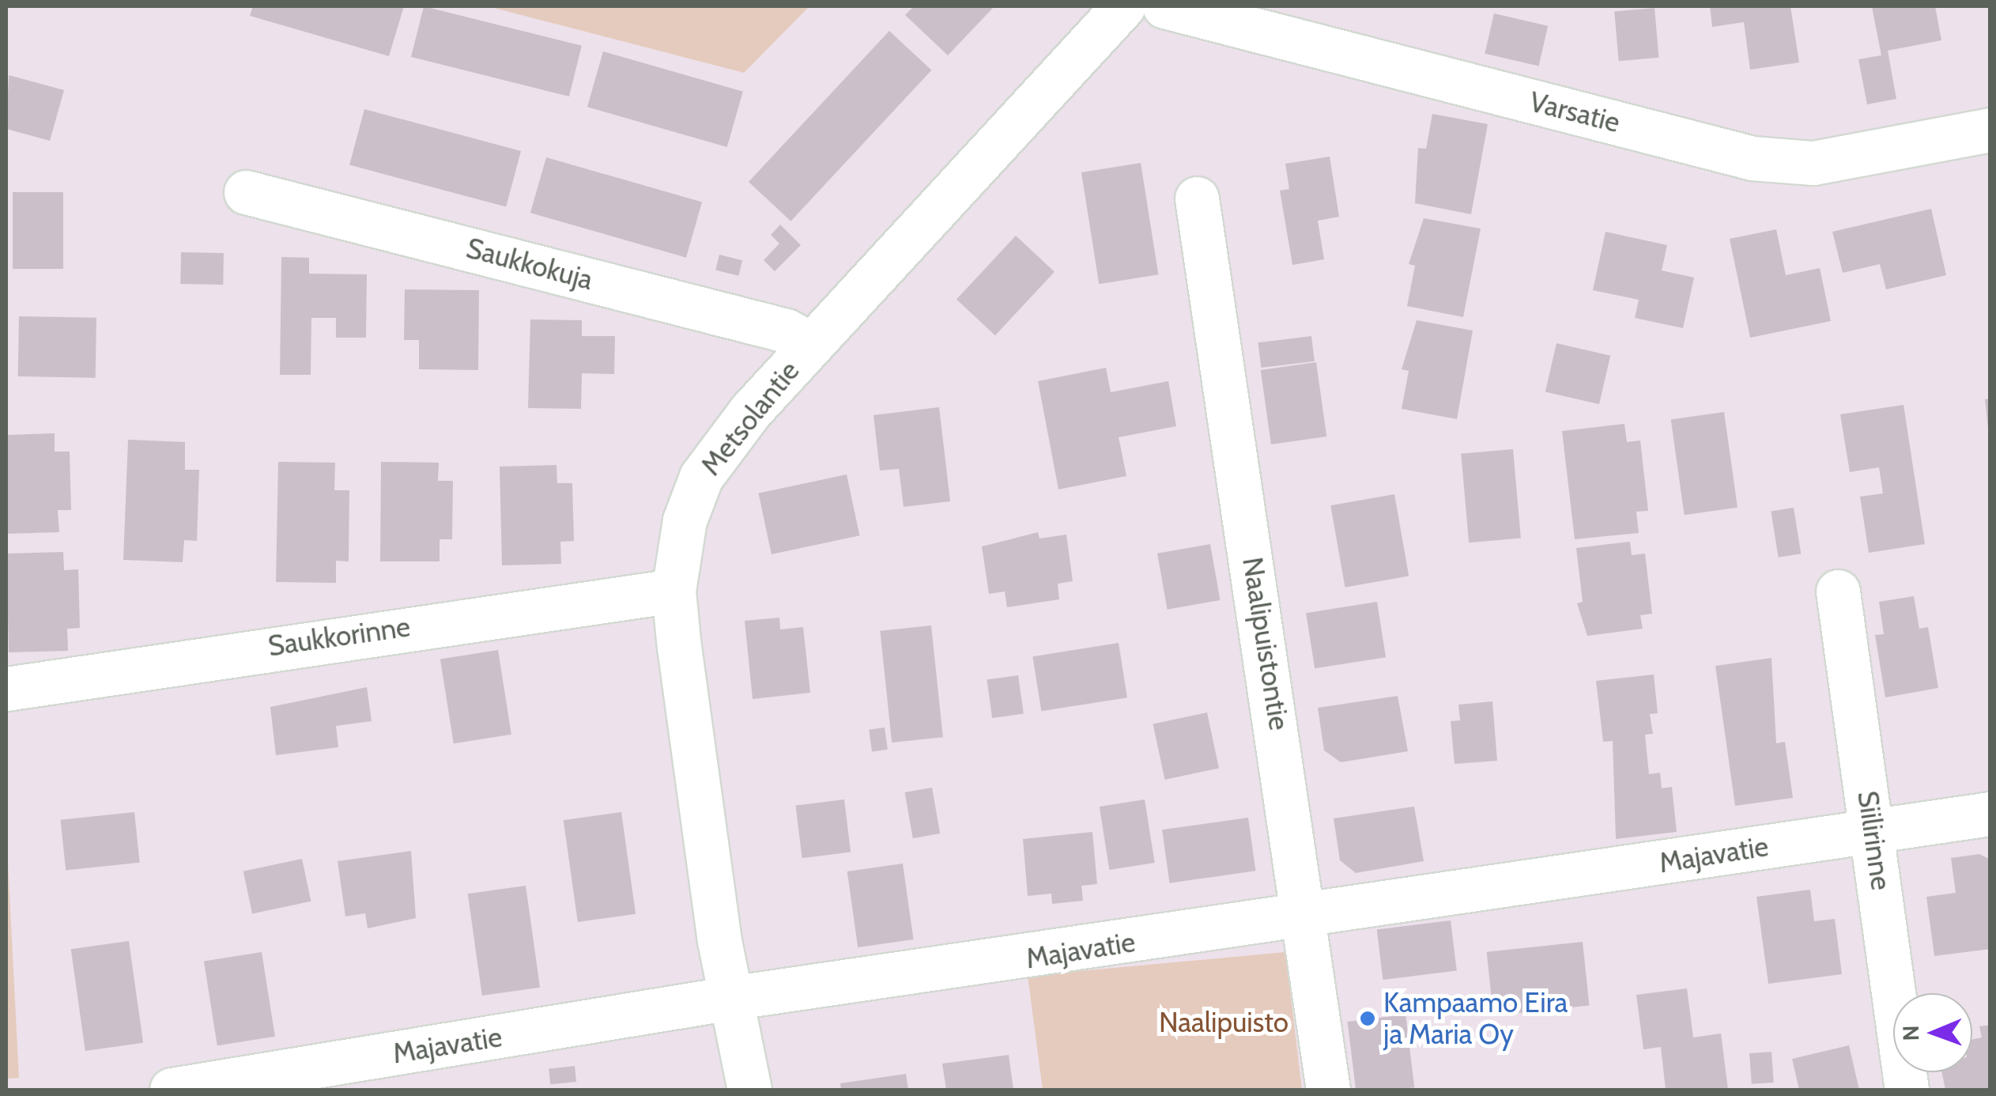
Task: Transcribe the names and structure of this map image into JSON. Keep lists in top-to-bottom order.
{
  "streets": {
    "street": [
      "Varsatie",
      "Saukkokuja",
      "Metsolantie",
      "Saukkorinne",
      "Naalipuistontie",
      "Siilirinne",
      "Majavatie"
    ]
  },
  "crossings": [
    ["Saukkokuja", "Metsolantie"],
    ["Metsolantie", "Saukkorinne"],
    ["Metsolantie", "Majavatie"],
    ["Naalipuistontie", "Majavatie"],
    ["Siilirinne", "Majavatie"]
  ],
  "parks": ["Naalipuisto"],
  "places": ["Kampaamo Eira ja Maria Oy"],
  "north": "left"
}
